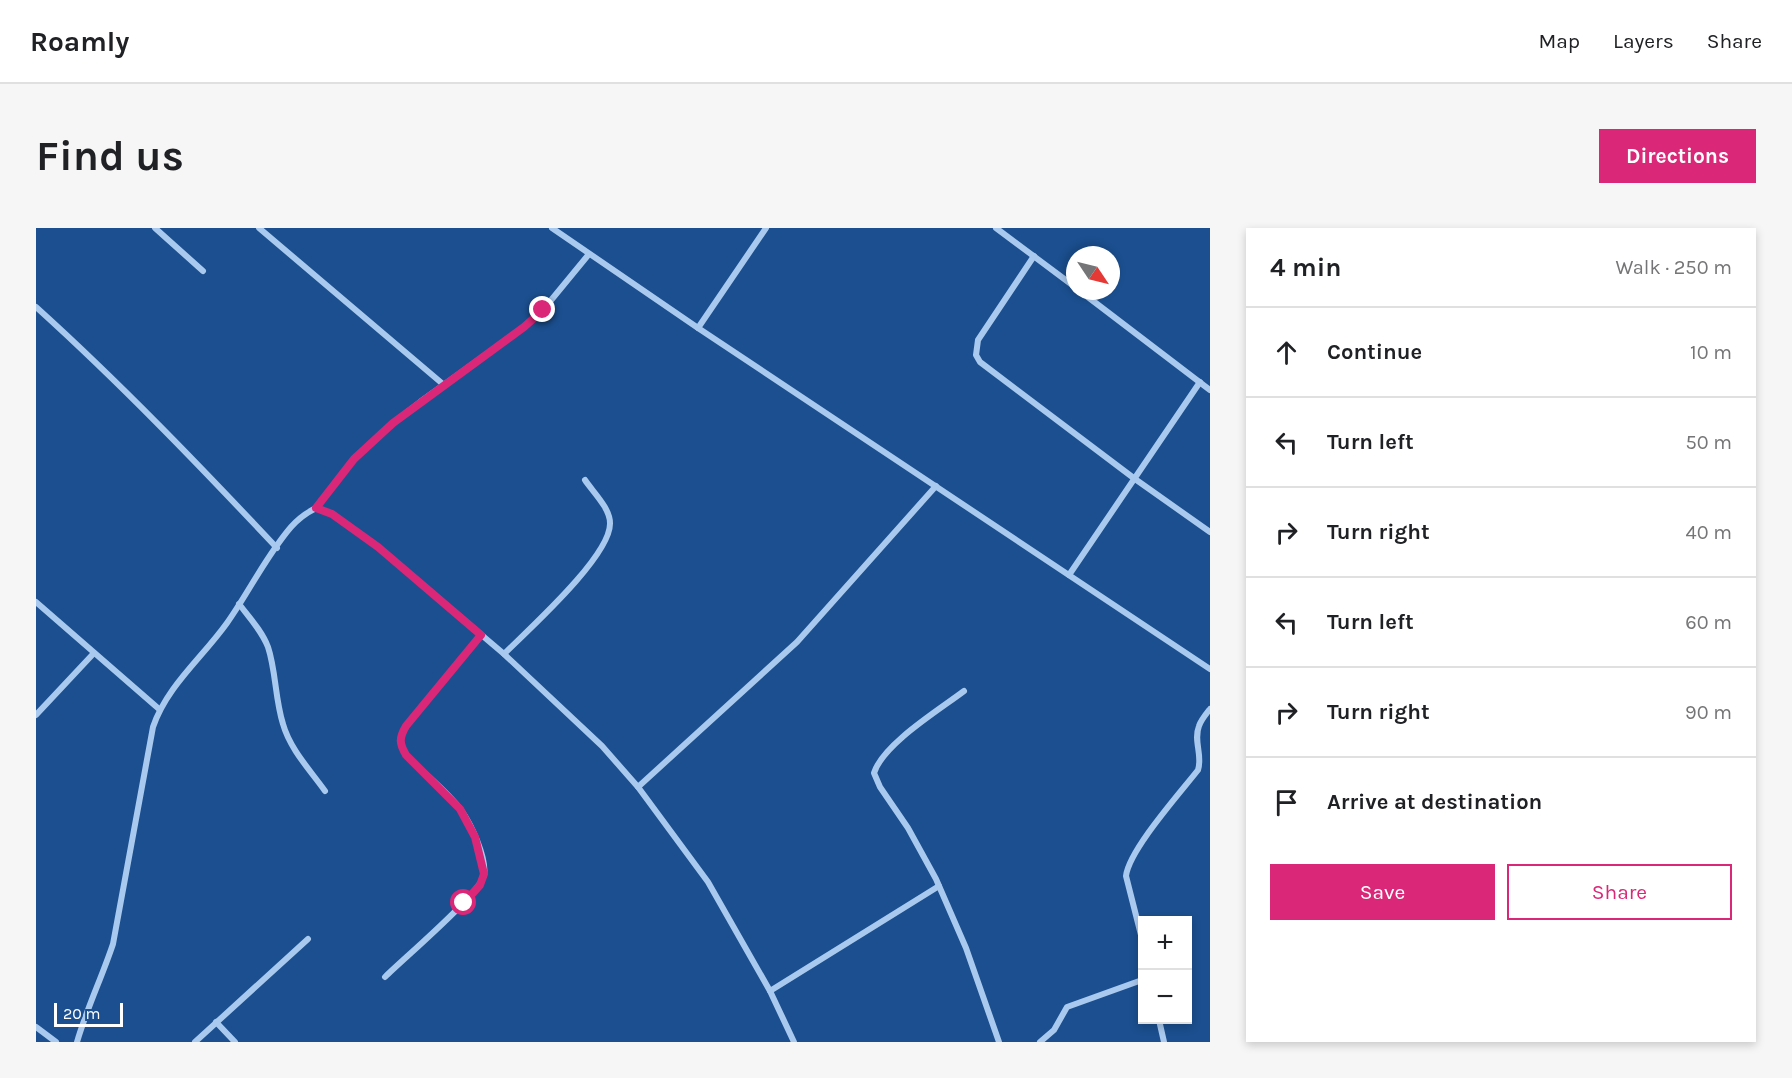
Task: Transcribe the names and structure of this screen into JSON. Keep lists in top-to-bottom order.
{
  "scale_bar": "20 m",
  "north": "bottom right",
  "page": {
    "header": "Roamly",
    "nav": ["Map", "Layers", "Share"],
    "buttons": [
      "Directions",
      ["Save", "Share"]
    ],
    "title": "Find us",
    "heading": ["4 min", "Walk · 250 m"],
    "list": [
      ["Continue", "10 m"],
      ["Turn left", "50 m"],
      ["Turn right", "40 m"],
      ["Turn left", "60 m"],
      ["Turn right", "90 m"],
      "Arrive at destination"
    ],
    "map_buttons": ["+", "−"],
    "scale": "20 m"
  }
}
